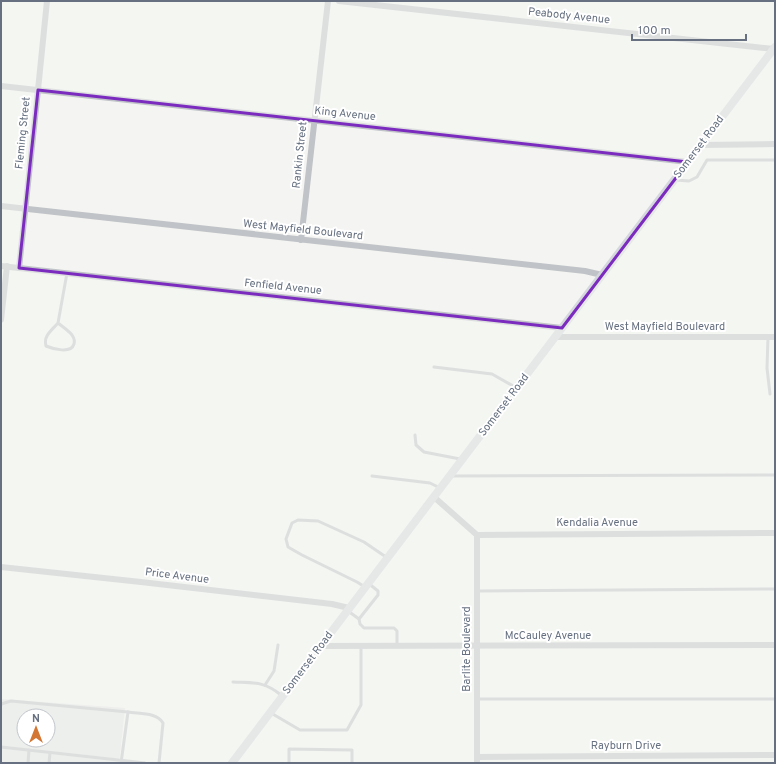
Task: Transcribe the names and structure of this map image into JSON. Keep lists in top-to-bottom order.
{
  "streets": {
    "main road": ["Somerset Road"],
    "street": [
      "Peabody Avenue",
      "King Avenue",
      "Fleming Street",
      "Rankin Street",
      "West Mayfield Boulevard",
      "Fenfield Avenue",
      "Kendalia Avenue",
      "Price Avenue",
      "McCauley Avenue",
      "Barlite Boulevard",
      "Rayburn Drive"
    ]
  },
  "crossings": [
    ["Peabody Avenue", "Somerset Road"],
    ["King Avenue", "Fleming Street"],
    ["King Avenue", "Somerset Road"],
    ["King Avenue", "Rankin Street"],
    ["Fleming Street", "West Mayfield Boulevard"],
    ["Fleming Street", "Fenfield Avenue"],
    ["Somerset Road", "West Mayfield Boulevard"],
    ["Somerset Road", "Fenfield Avenue"],
    ["Somerset Road", "Price Avenue"],
    ["Somerset Road", "McCauley Avenue"],
    ["Rankin Street", "West Mayfield Boulevard"],
    ["Kendalia Avenue", "Barlite Boulevard"],
    ["McCauley Avenue", "Barlite Boulevard"],
    ["Barlite Boulevard", "Rayburn Drive"]
  ],
  "scale_bar": "100 m",
  "north": "top"
}
